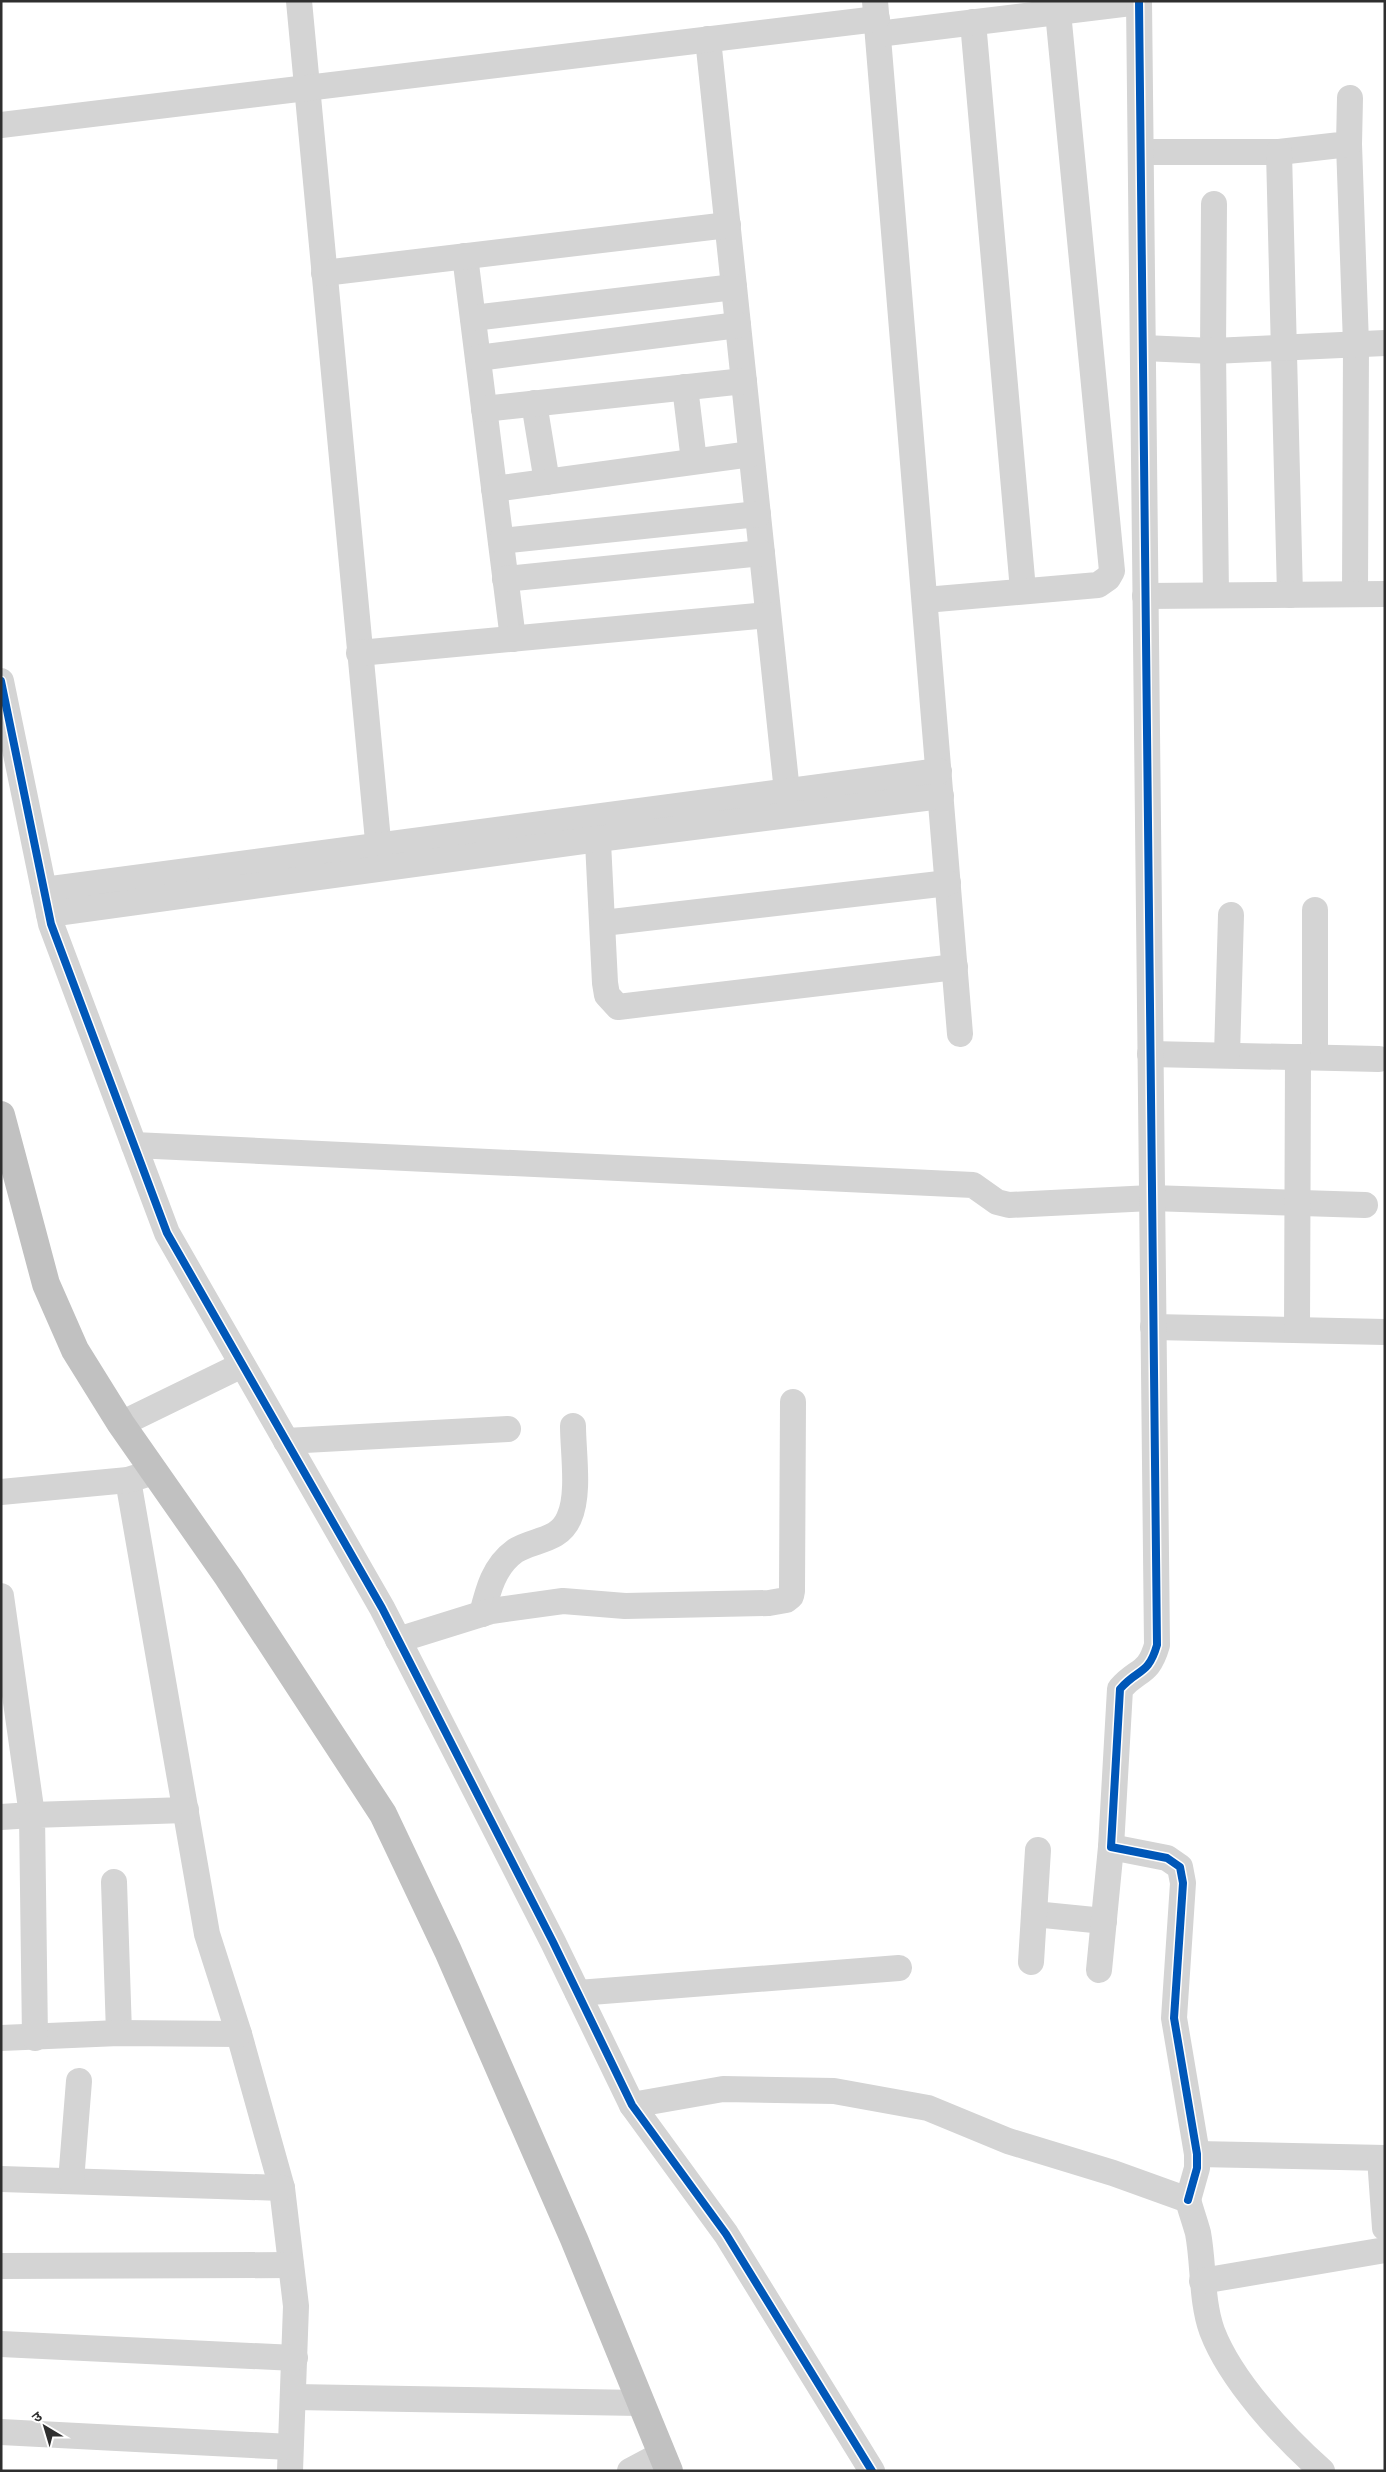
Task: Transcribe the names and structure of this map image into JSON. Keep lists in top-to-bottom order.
{
  "north": "top left"
}
